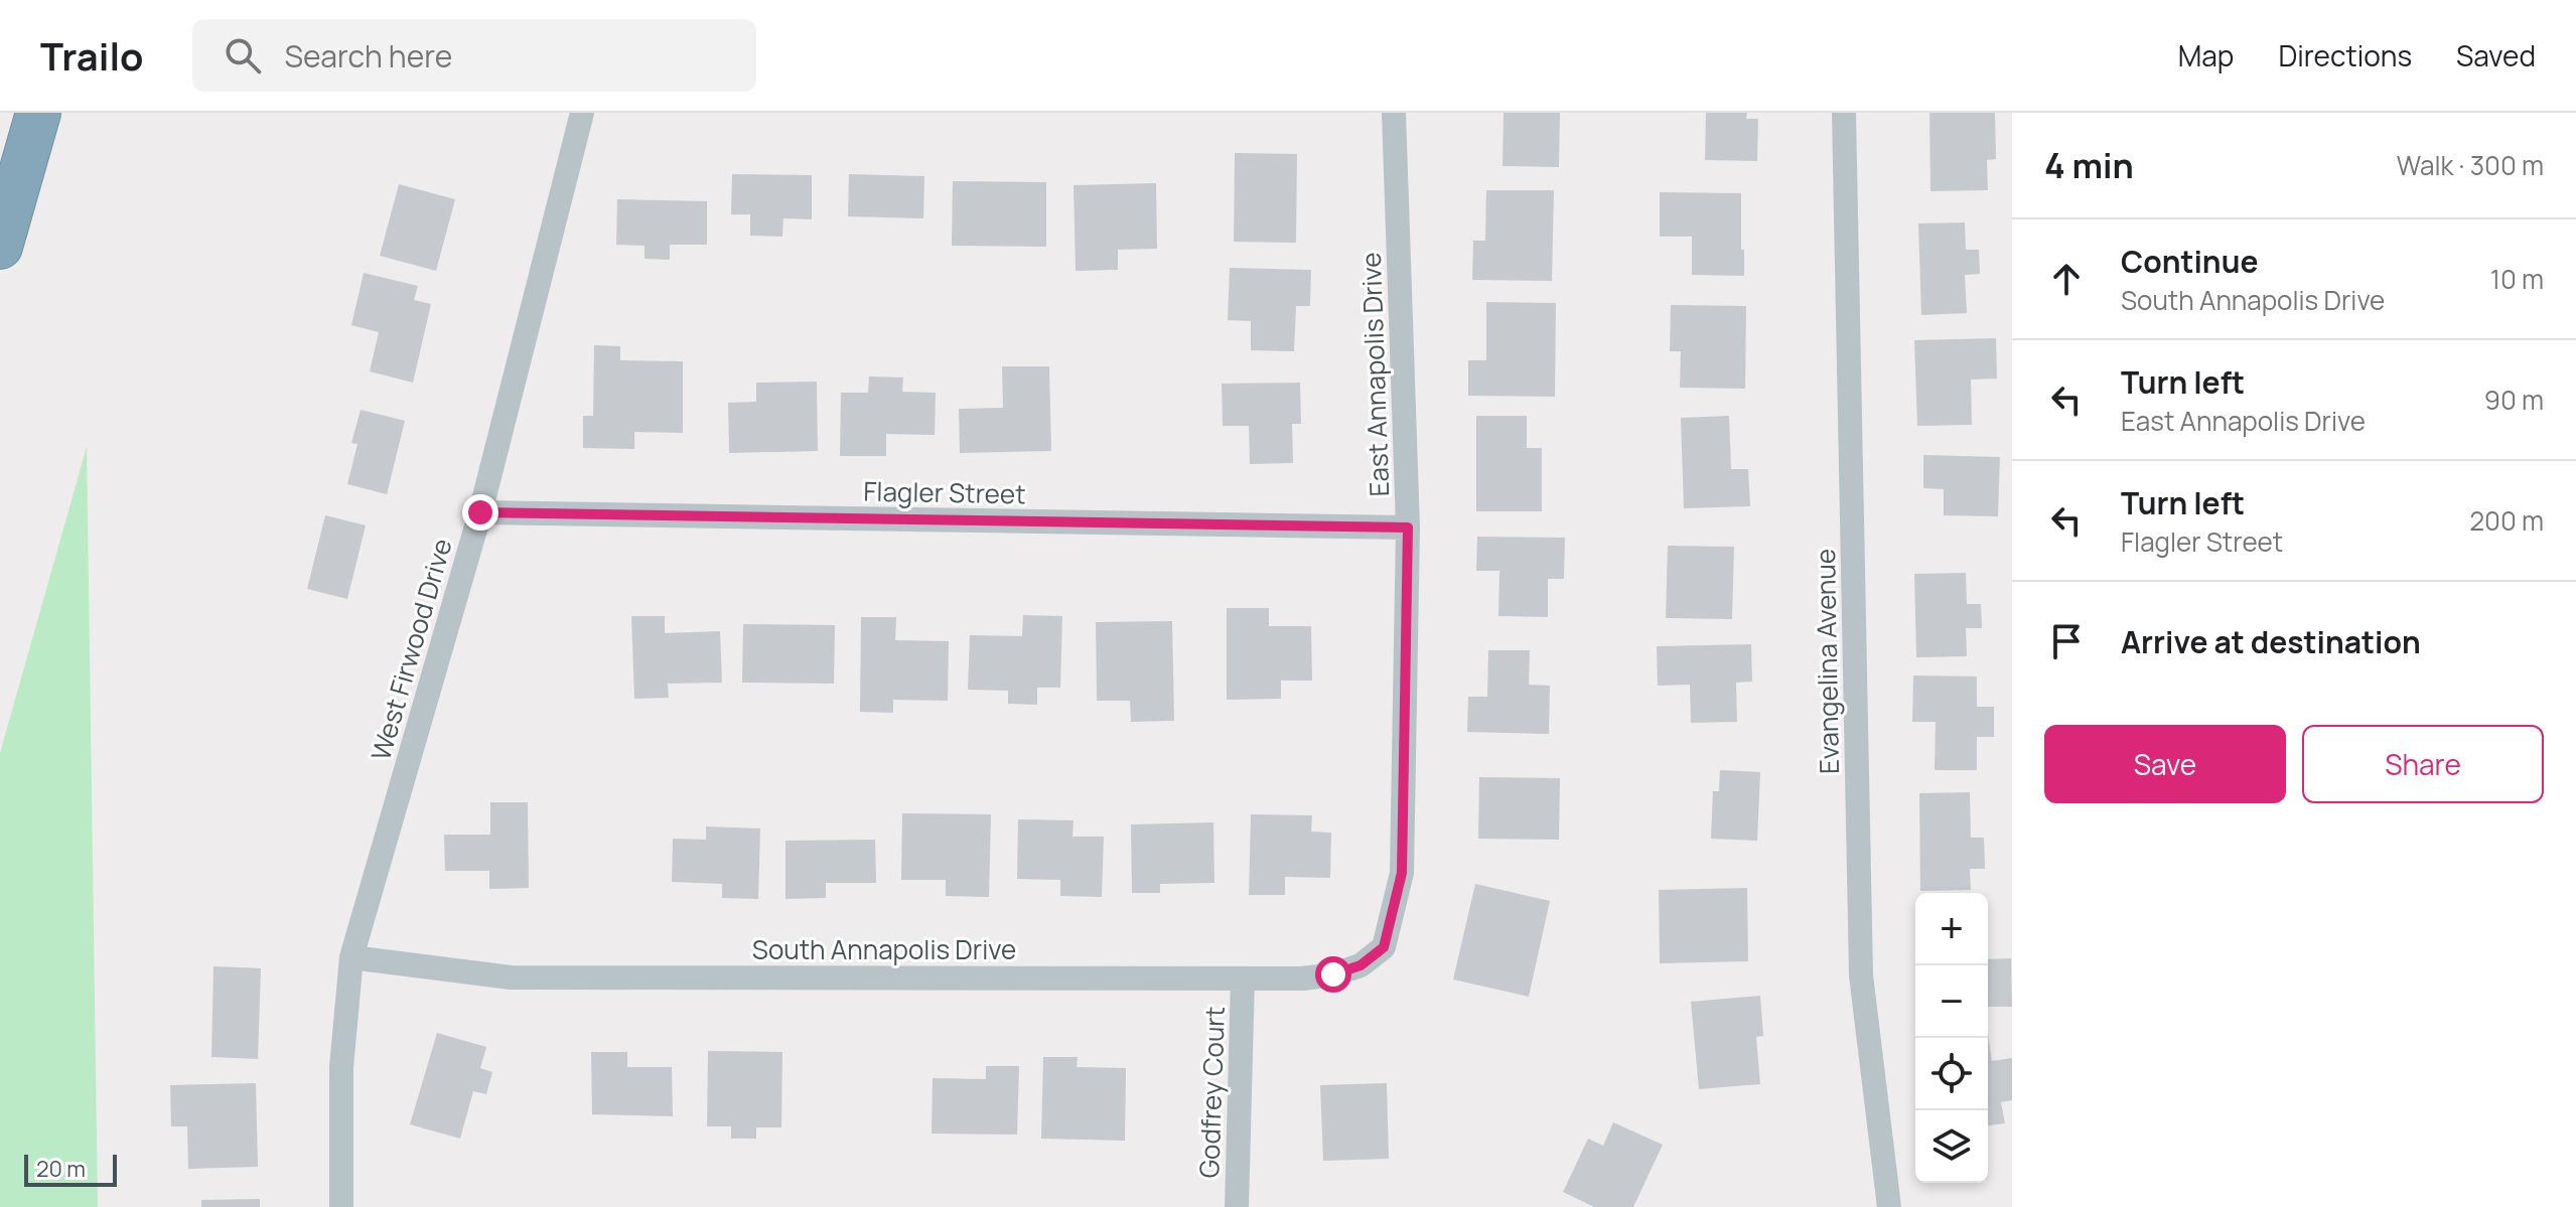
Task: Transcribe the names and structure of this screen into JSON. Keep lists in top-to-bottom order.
{
  "streets": {
    "street": [
      "East Annapolis Drive",
      "Flagler Street",
      "West Firwood Drive",
      "Evangelina Avenue",
      "South Annapolis Drive",
      "Godfrey Court"
    ]
  },
  "crossings": [
    ["East Annapolis Drive", "Flagler Street"],
    ["East Annapolis Drive", "South Annapolis Drive"],
    ["Flagler Street", "West Firwood Drive"],
    ["West Firwood Drive", "South Annapolis Drive"],
    ["South Annapolis Drive", "Godfrey Court"]
  ],
  "scale_bar": "20 m",
  "page": {
    "header": "Trailo",
    "search": "Search here",
    "nav": ["Map", "Directions", "Saved"],
    "heading": ["4 min", "Walk · 300 m"],
    "list": [
      ["Continue", "South Annapolis Drive", "10 m"],
      ["Turn left", "East Annapolis Drive", "90 m"],
      ["Turn left", "Flagler Street", "200 m"],
      "Arrive at destination"
    ],
    "buttons": ["Save", "Share"],
    "map_buttons": ["+", "−"],
    "scale": "20 m"
  }
}
